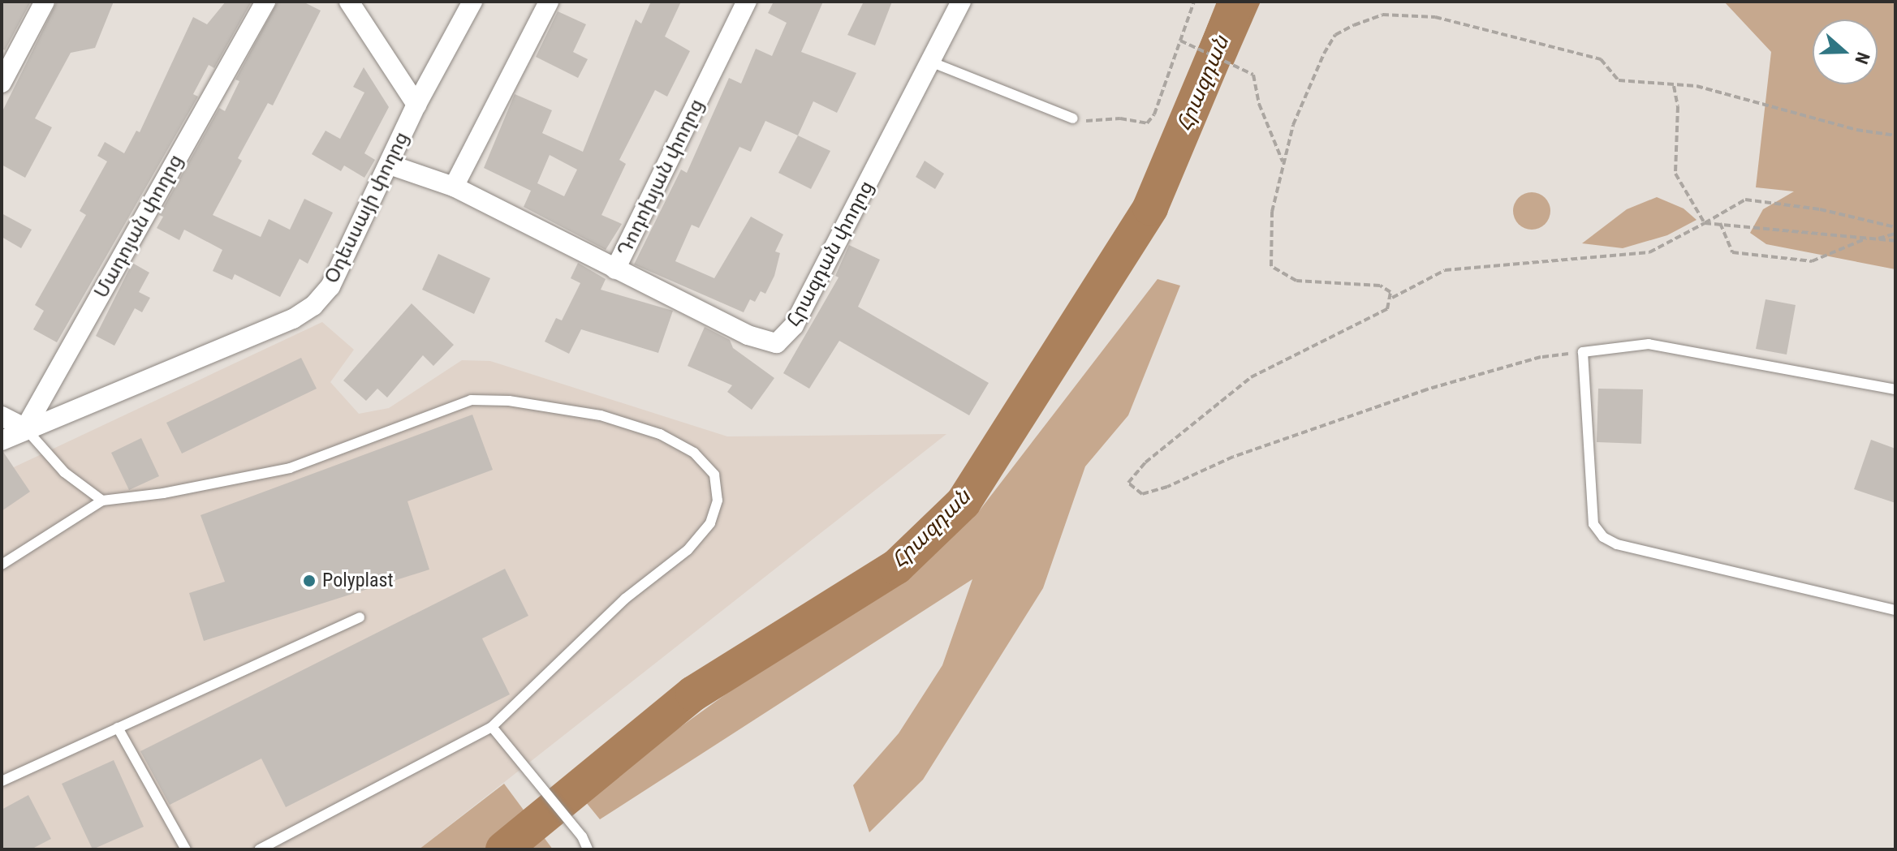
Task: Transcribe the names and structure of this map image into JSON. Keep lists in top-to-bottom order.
{
  "streets": {
    "street": [
      "Դոդոխյան փողոց",
      "Օդեսսայի փողոց",
      "Մադոյան փողոց",
      "Հրազդան փողոց"
    ]
  },
  "crossings": [
    ["Դոդոխյան փողոց", "Օդեսսայի փողոց"],
    ["Դոդոխյան փողոց", "Հրազդան փողոց"],
    ["Օդեսսայի փողոց", "Մադոյան փողոց"]
  ],
  "water": ["Հրազդան"],
  "places": ["Polyplast"],
  "north": "right"
}
